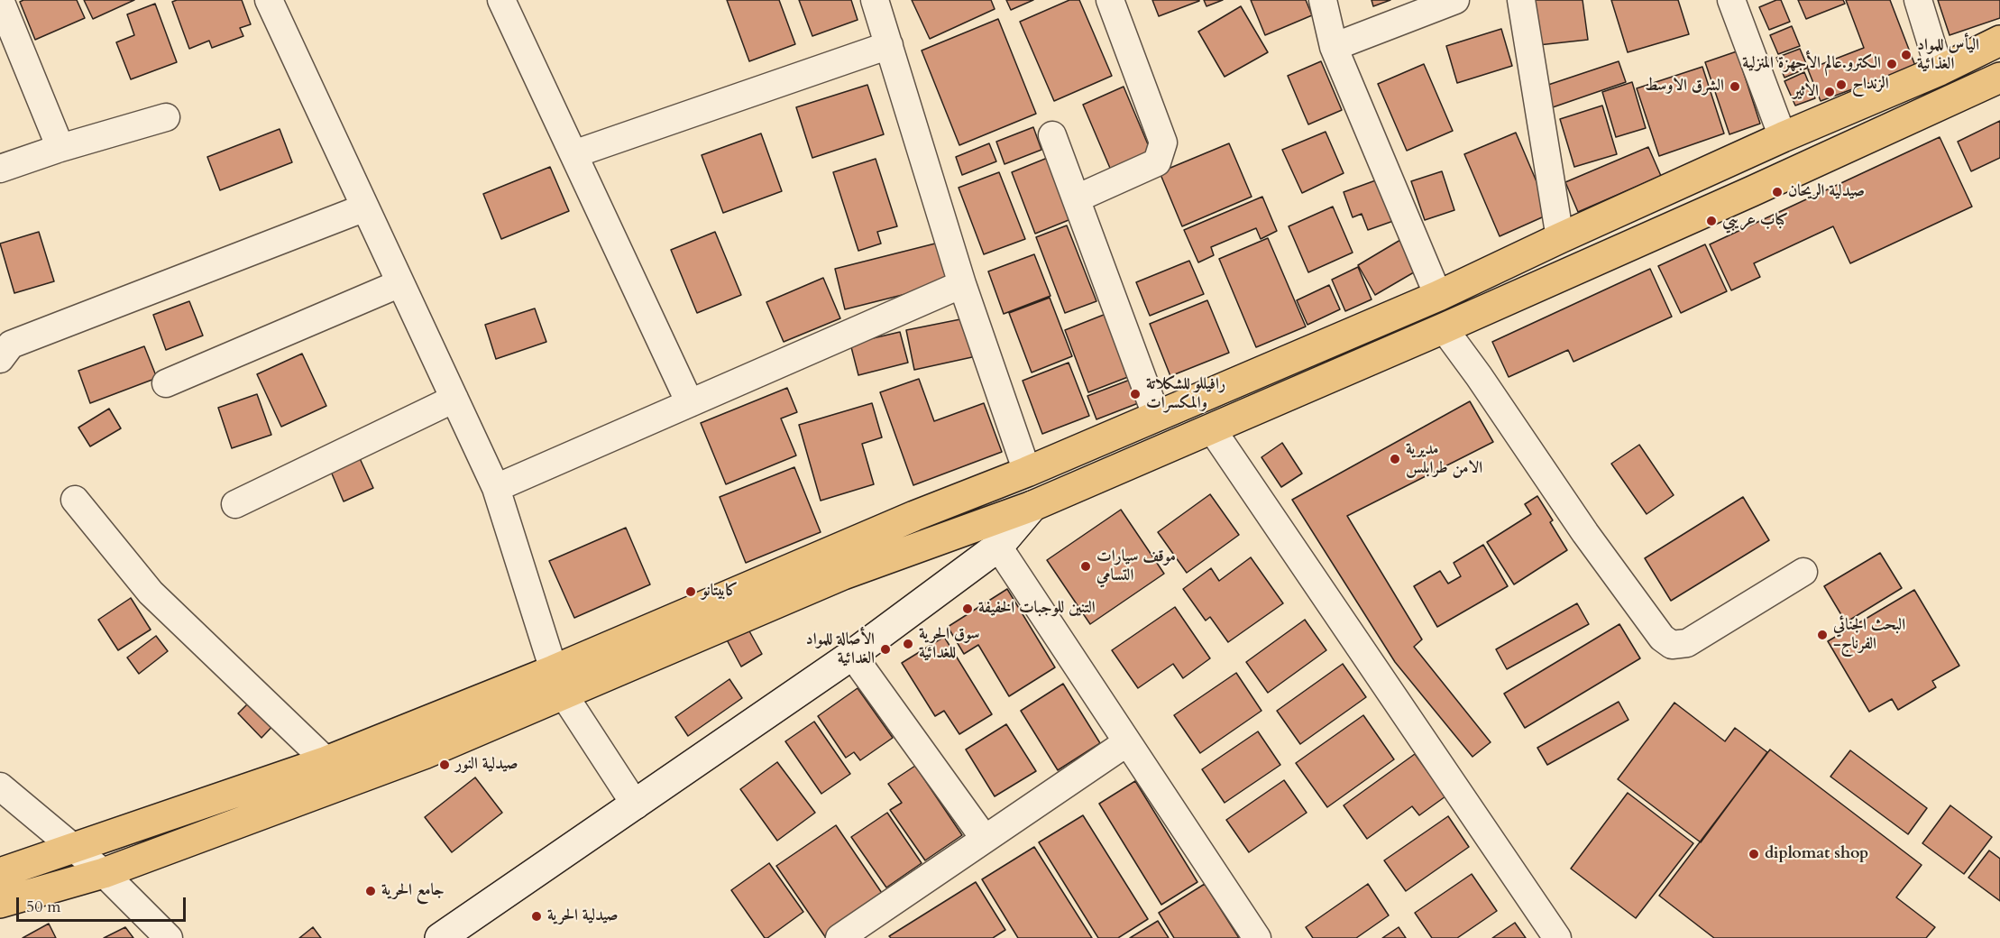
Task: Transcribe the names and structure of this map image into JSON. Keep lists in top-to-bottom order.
{
  "places": [
    "اليأس للمواد الغذائية",
    "الكترو.عالم الأجهزة المنزلية",
    "الزنداح",
    "الشرق الاوسط",
    "الاثير",
    "صيدلية الريحان",
    "كباب عريبي",
    "رافيللو للشكلاتة والمكسرات",
    "مديرية الامن طرابلس",
    "موقف سيارات التسامي",
    "كابيتانو",
    "التنين للوجبات الخفيفة",
    "البحث الجنائي -الفرناج",
    "سوق الحرية للغدائية",
    "الأصالة للمواد الغدائية",
    "صيدلية النور",
    "diplomat shop",
    "جامع الحرية",
    "صيدلية الحرية"
  ],
  "scale_bar": "50 m"
}
